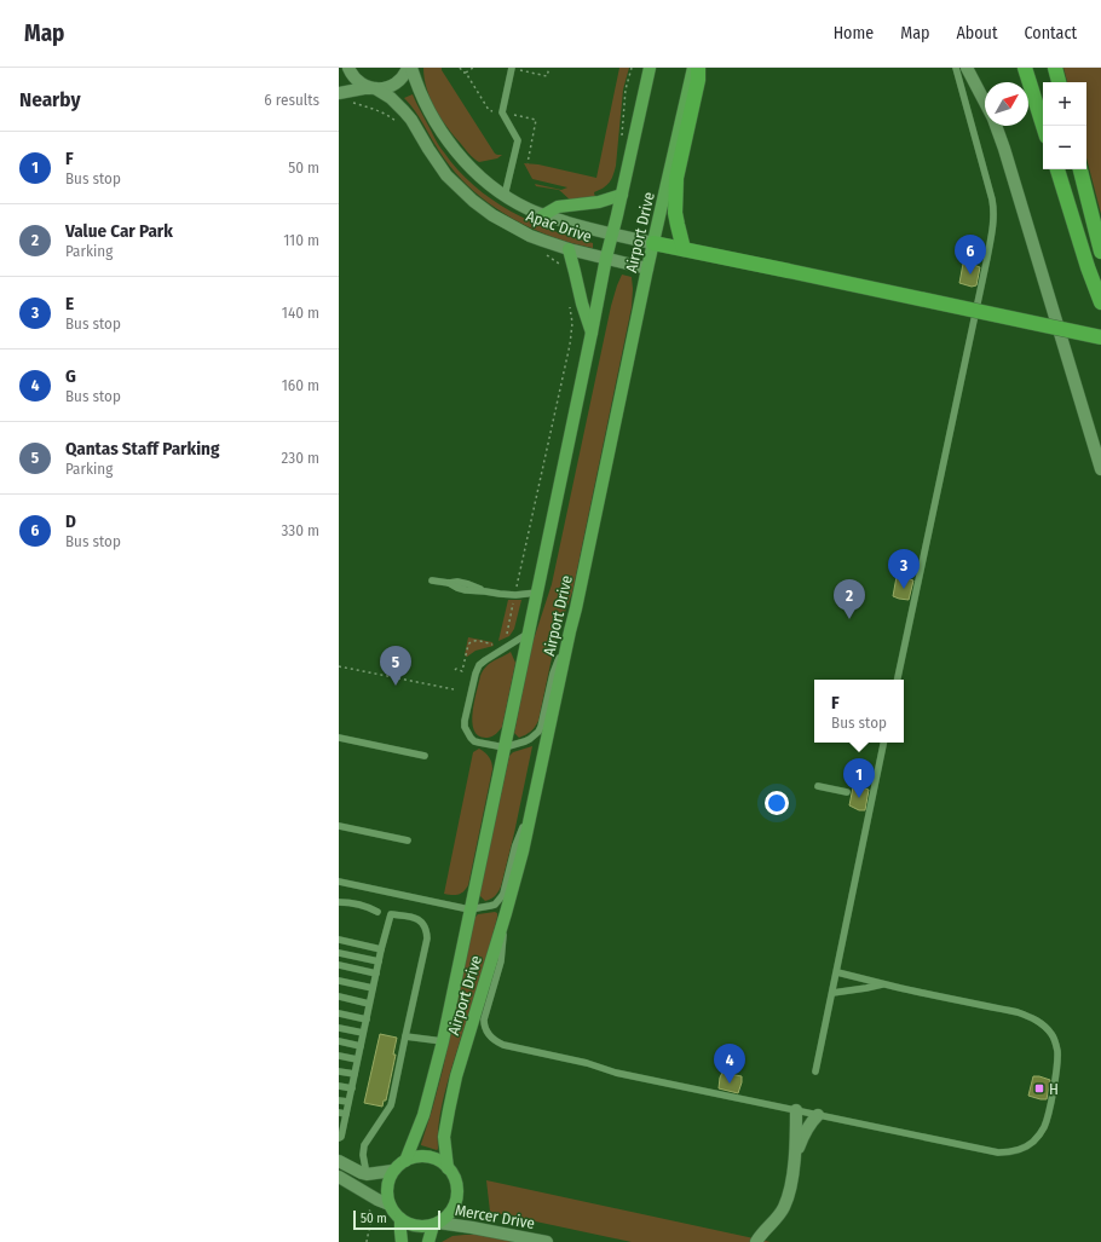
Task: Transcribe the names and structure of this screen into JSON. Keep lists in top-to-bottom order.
{
  "streets": {
    "main road": ["Airport Drive"],
    "street": ["Apac Drive", "Mercer Drive"]
  },
  "crossings": [
    ["Apac Drive", "Airport Drive"],
    ["Airport Drive", "Mercer Drive"]
  ],
  "places": {
    "transit": ["H"]
  },
  "scale_bar": "50 m",
  "north": "top right",
  "page": {
    "header": "Map",
    "nav": [
      "Home",
      "Map",
      "About",
      "Contact"
    ],
    "heading": ["Nearby", "6 results"],
    "map_buttons": ["+", "−"],
    "list": [
      {
        "mark": "1",
        "name": "F",
        "note": "Bus stop",
        "value": "50 m"
      },
      {
        "mark": "2",
        "name": "Value Car Park",
        "note": "Parking",
        "value": "110 m"
      },
      {
        "mark": "3",
        "name": "E",
        "note": "Bus stop",
        "value": "140 m"
      },
      {
        "mark": "4",
        "name": "G",
        "note": "Bus stop",
        "value": "160 m"
      },
      {
        "mark": "5",
        "name": "Qantas Staff Parking",
        "note": "Parking",
        "value": "230 m"
      },
      {
        "mark": "6",
        "name": "D",
        "note": "Bus stop",
        "value": "330 m"
      }
    ],
    "pins": [
      "6",
      "3",
      "2",
      "5",
      "1",
      "4"
    ],
    "popup": ["F", "Bus stop"],
    "scale": "50 m"
  }
}
